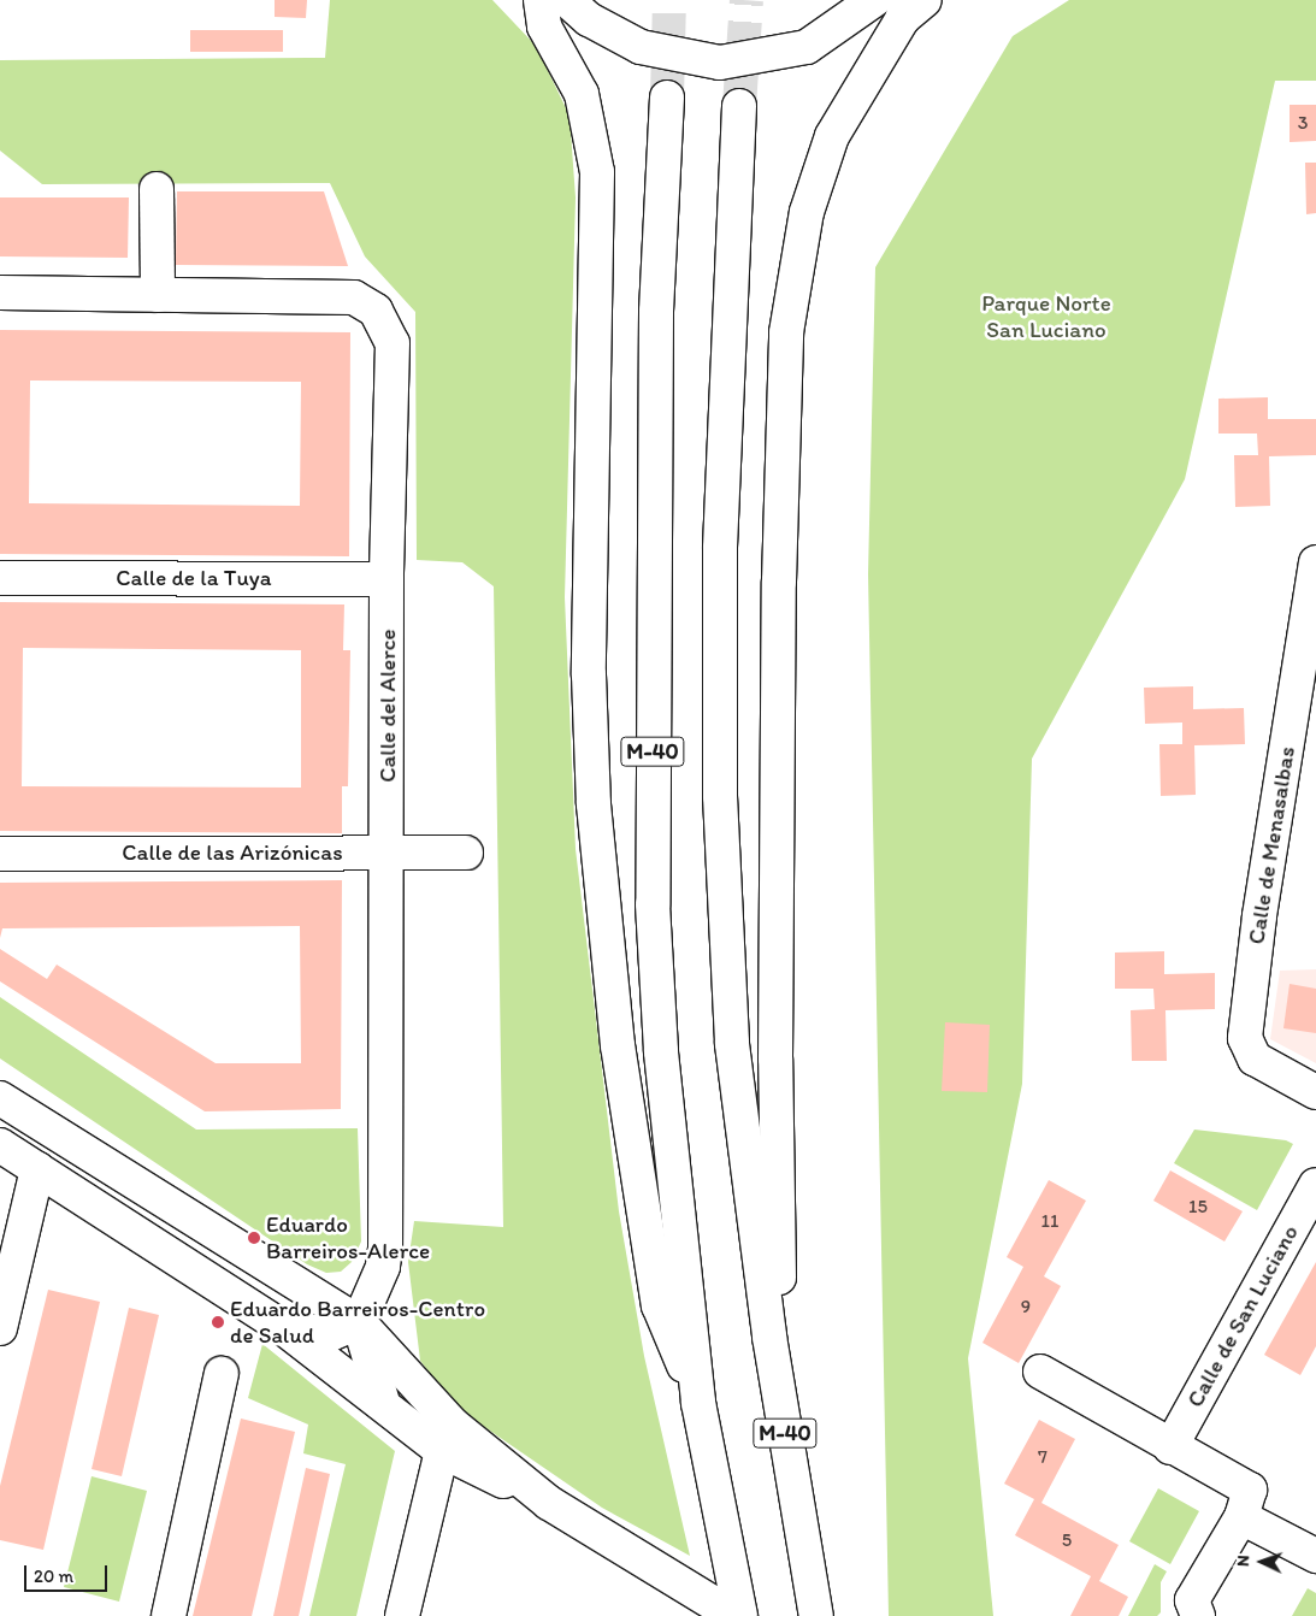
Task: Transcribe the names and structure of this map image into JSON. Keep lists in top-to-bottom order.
{
  "streets": {
    "main road": [
      "Calle de la Tuya",
      "Calle del Alerce",
      "M-40",
      "Calle de Menasalbas",
      "Calle de las Arizónicas",
      "Calle de San Luciano"
    ]
  },
  "crossings": [
    ["Calle de la Tuya", "Calle del Alerce"],
    ["Calle del Alerce", "Calle de las Arizónicas"]
  ],
  "parks": ["Parque Norte San Luciano"],
  "places": ["Eduardo Barreiros-Alerce", "Eduardo Barreiros-Centro de Salud"],
  "house_numbers": [
    "3",
    "15",
    "11",
    "9",
    "7",
    "5"
  ],
  "scale_bar": "20 m",
  "north": "left"
}
